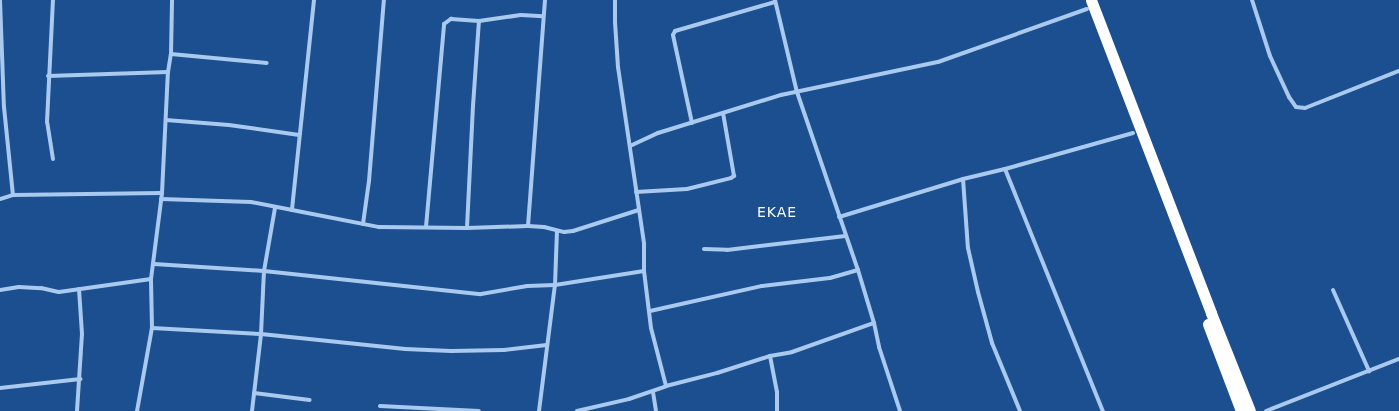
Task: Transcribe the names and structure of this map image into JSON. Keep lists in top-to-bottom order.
{
  "districts": ["EKAE"]
}
